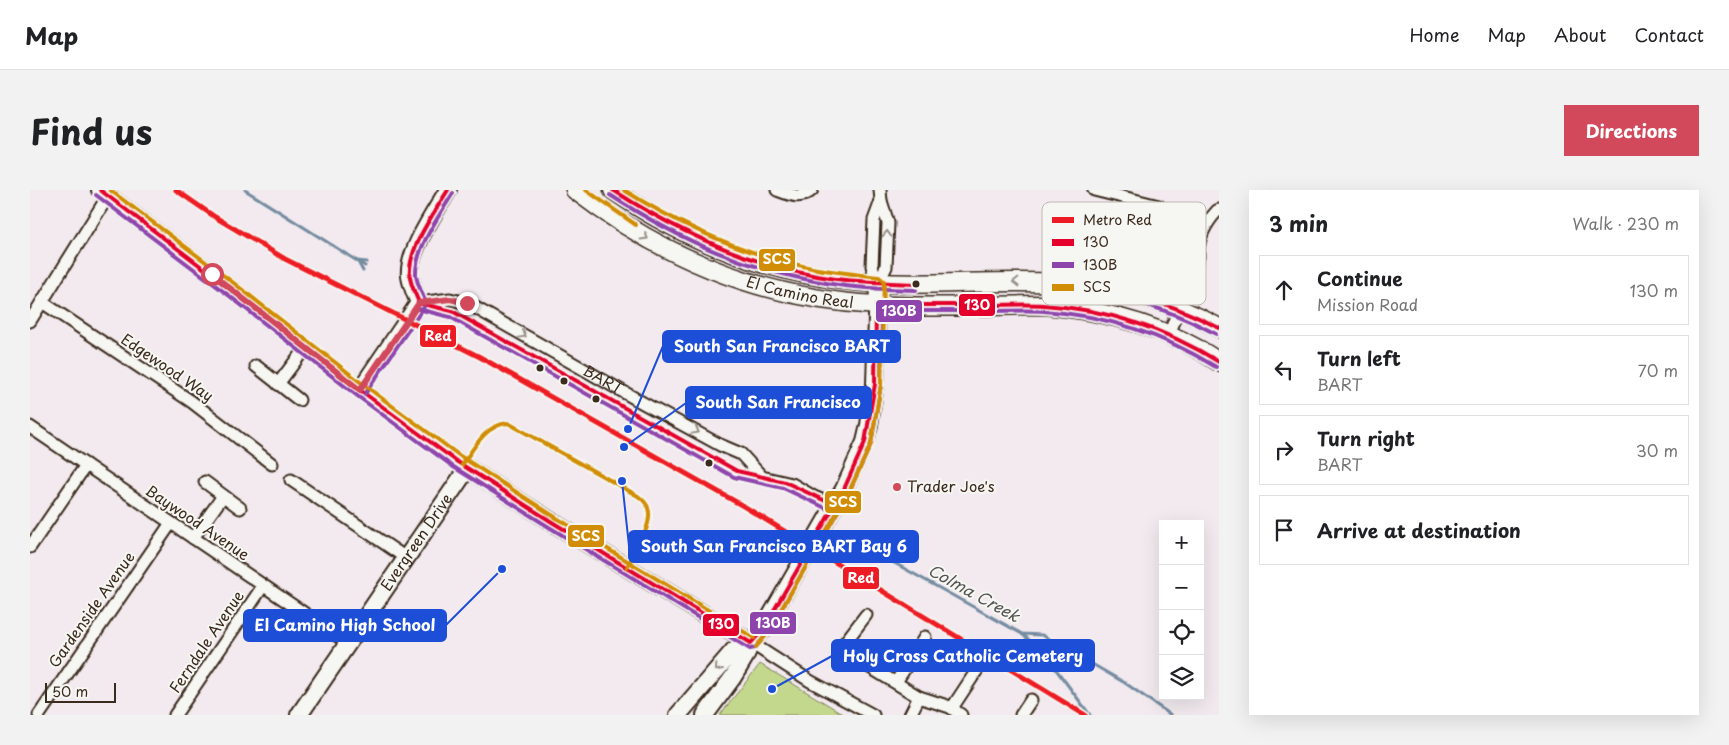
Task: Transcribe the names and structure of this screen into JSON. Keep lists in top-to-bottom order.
{
  "streets": {
    "main road": ["El Camino Real", "Evergreen Drive"],
    "street": [
      "Edgewood Way",
      "BART",
      "Baywood Avenue",
      "Gardenside Avenue",
      "Ferndale Avenue"
    ]
  },
  "crossings": [
    ["Baywood Avenue", "Evergreen Drive"],
    ["Baywood Avenue", "Gardenside Avenue"],
    ["Baywood Avenue", "Ferndale Avenue"]
  ],
  "one_way": ["BART"],
  "water": ["Colma Creek"],
  "places": [
    "South San Francisco BART",
    "South San Francisco",
    "South San Francisco BART Bay 6",
    "Trader Joe's",
    "El Camino High School",
    "Holy Cross Catholic Cemetery"
  ],
  "lines": [
    "metro line Red",
    "transit line 130",
    "transit line SCS",
    "transit line 130B"
  ],
  "legend": [
    "Metro Red",
    "130",
    "130B",
    "SCS"
  ],
  "scale_bar": "50 m",
  "page": {
    "header": "Map",
    "nav": [
      "Home",
      "Map",
      "About",
      "Contact"
    ],
    "title": "Find us",
    "buttons": "Directions",
    "heading": ["3 min", "Walk · 230 m"],
    "list": [
      ["Continue", "Mission Road", "130 m"],
      ["Turn left", "BART", "70 m"],
      ["Turn right", "BART", "30 m"],
      "Arrive at destination"
    ],
    "map_buttons": ["+", "−"],
    "scale": "50 m"
  }
}
